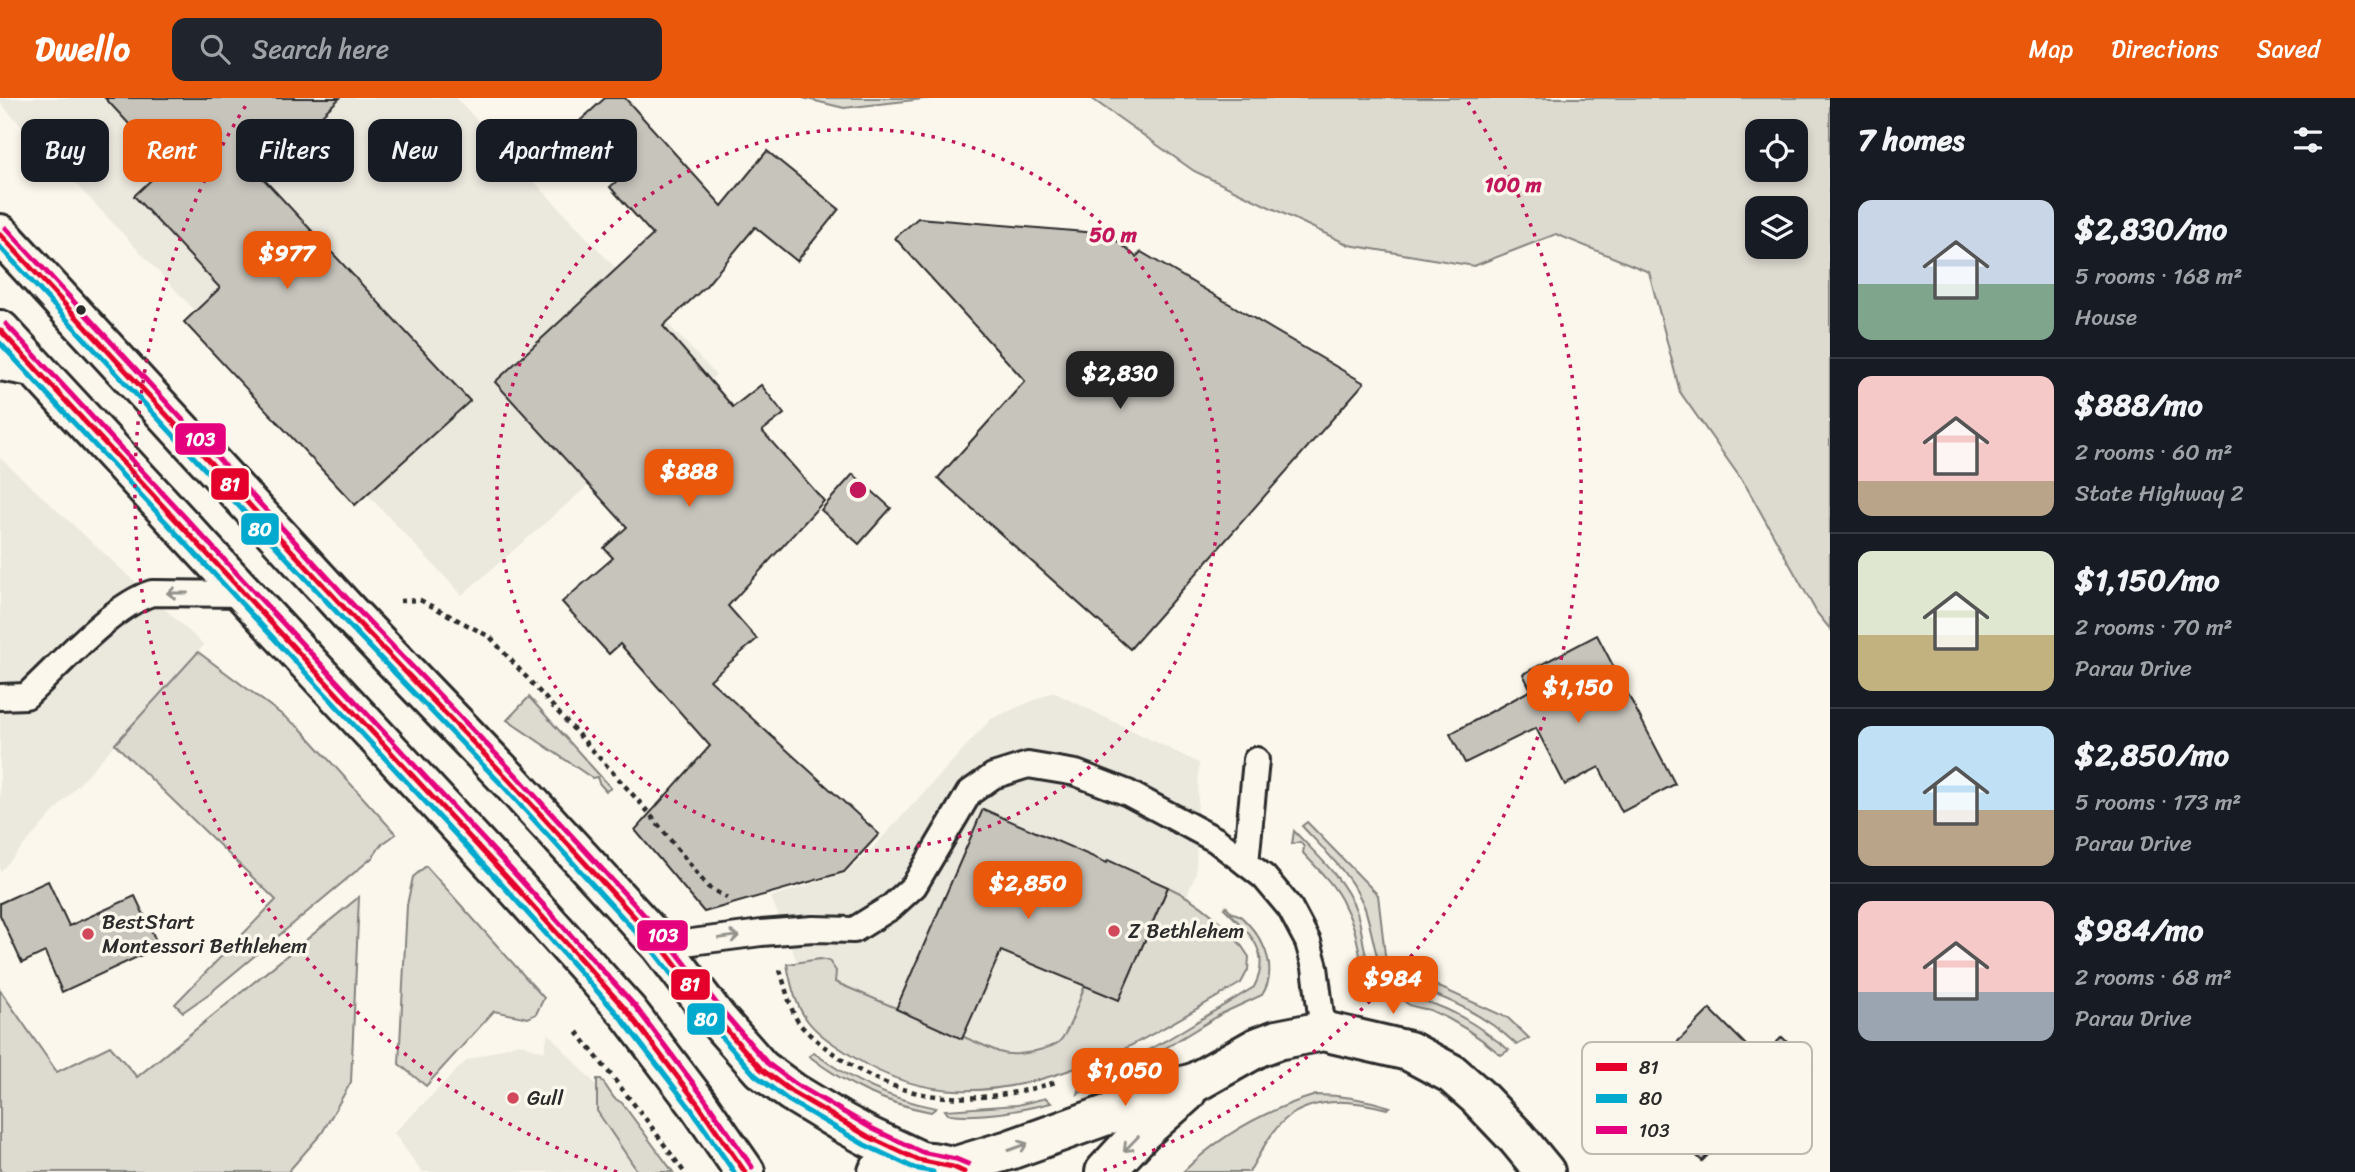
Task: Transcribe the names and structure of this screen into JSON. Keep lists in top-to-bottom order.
{
  "places": ["Z Bethlehem", "BestStart Montessori Bethlehem", "Gull"],
  "lines": ["transit line 103", "transit line 81", "transit line 80"],
  "legend": ["81", "80", "103"],
  "page": {
    "header": "Dwello",
    "search": "Search here",
    "nav": ["Map", "Directions", "Saved"],
    "heading": "7 homes",
    "chip": [
      "Buy",
      "Rent",
      "Filters",
      "New",
      "Apartment"
    ],
    "list": [
      {
        "name": "$2,830/mo",
        "note": "5 rooms · 168 m² · House"
      },
      {
        "name": "$888/mo",
        "note": "2 rooms · 60 m² · State Highway 2"
      },
      {
        "name": "$1,150/mo",
        "note": "2 rooms · 70 m² · Parau Drive"
      },
      {
        "name": "$2,850/mo",
        "note": "5 rooms · 173 m² · Parau Drive"
      },
      {
        "name": "$984/mo",
        "note": "2 rooms · 68 m² · Parau Drive"
      }
    ],
    "price": [
      "$977",
      "$2,830",
      "$888",
      "$1,150",
      "$2,850",
      "$984",
      "$1,050"
    ]
  },
  "rings": ["100 m", "50 m"]
}
